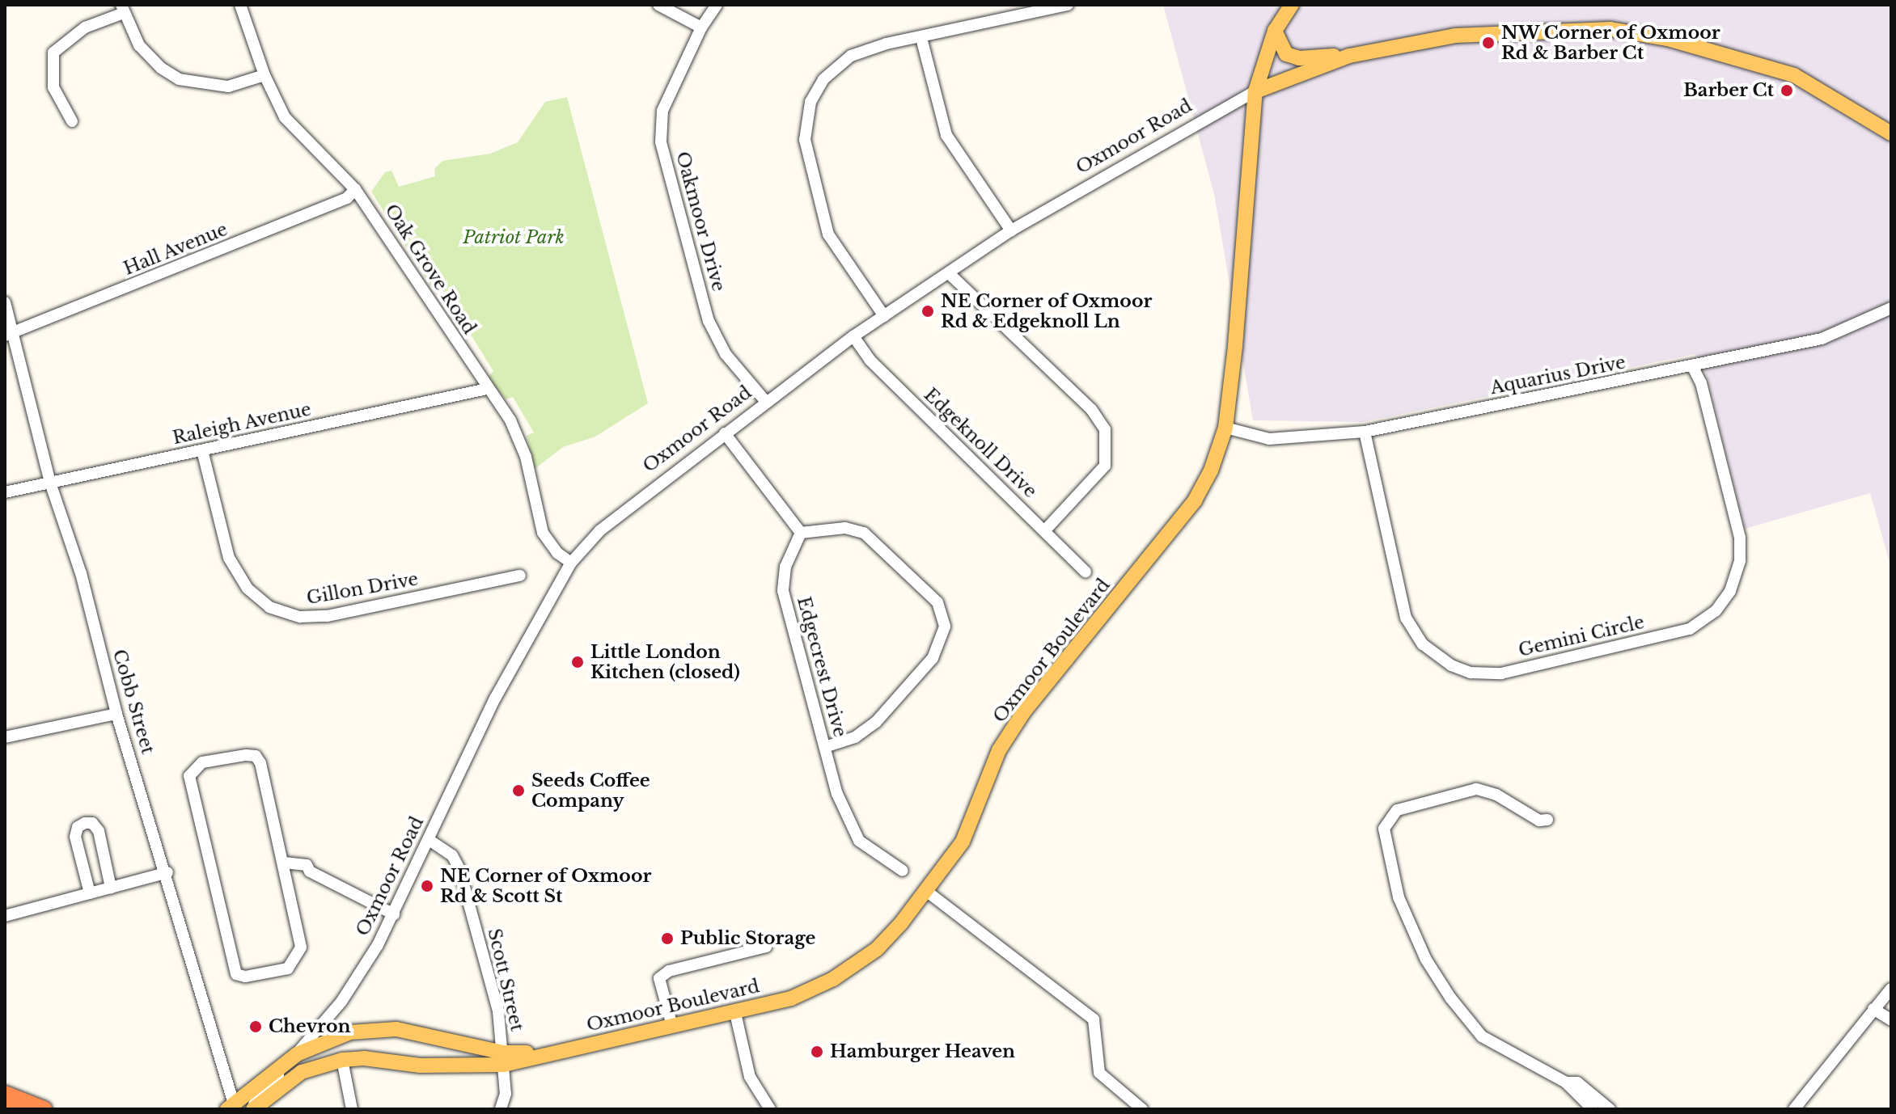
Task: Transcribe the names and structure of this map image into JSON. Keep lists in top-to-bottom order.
{
  "streets": {
    "main road": ["Oxmoor Road", "Oxmoor Boulevard"],
    "street": [
      "Oakmoor Drive",
      "Hall Avenue",
      "Oak Grove Road",
      "Aquarius Drive",
      "Raleigh Avenue",
      "Edgeknoll Drive",
      "Gillon Drive",
      "Gemini Circle",
      "Edgecrest Drive",
      "Cobb Street",
      "Scott Street"
    ]
  },
  "crossings": [
    ["Oxmoor Road", "Oakmoor Drive"],
    ["Oxmoor Road", "Oak Grove Road"],
    ["Oxmoor Road", "Edgeknoll Drive"],
    ["Oxmoor Road", "Oxmoor Boulevard"],
    ["Oxmoor Road", "Cobb Street"],
    ["Oxmoor Road", "Scott Street"],
    ["Hall Avenue", "Oak Grove Road"],
    ["Hall Avenue", "Cobb Street"],
    ["Oak Grove Road", "Raleigh Avenue"],
    ["Aquarius Drive", "Gemini Circle"],
    ["Aquarius Drive", "Oxmoor Boulevard"],
    ["Raleigh Avenue", "Gillon Drive"],
    ["Raleigh Avenue", "Cobb Street"],
    ["Oxmoor Boulevard", "Scott Street"]
  ],
  "parks": ["Patriot Park"],
  "places": [
    "NW Corner of Oxmoor Rd & Barber Ct",
    "Barber Ct",
    "NE Corner of Oxmoor Rd & Edgeknoll Ln",
    "Little London Kitchen (closed)",
    "Seeds Coffee Company",
    "NE Corner of Oxmoor Rd & Scott St",
    "Public Storage",
    "Chevron",
    "Hamburger Heaven"
  ]
}
